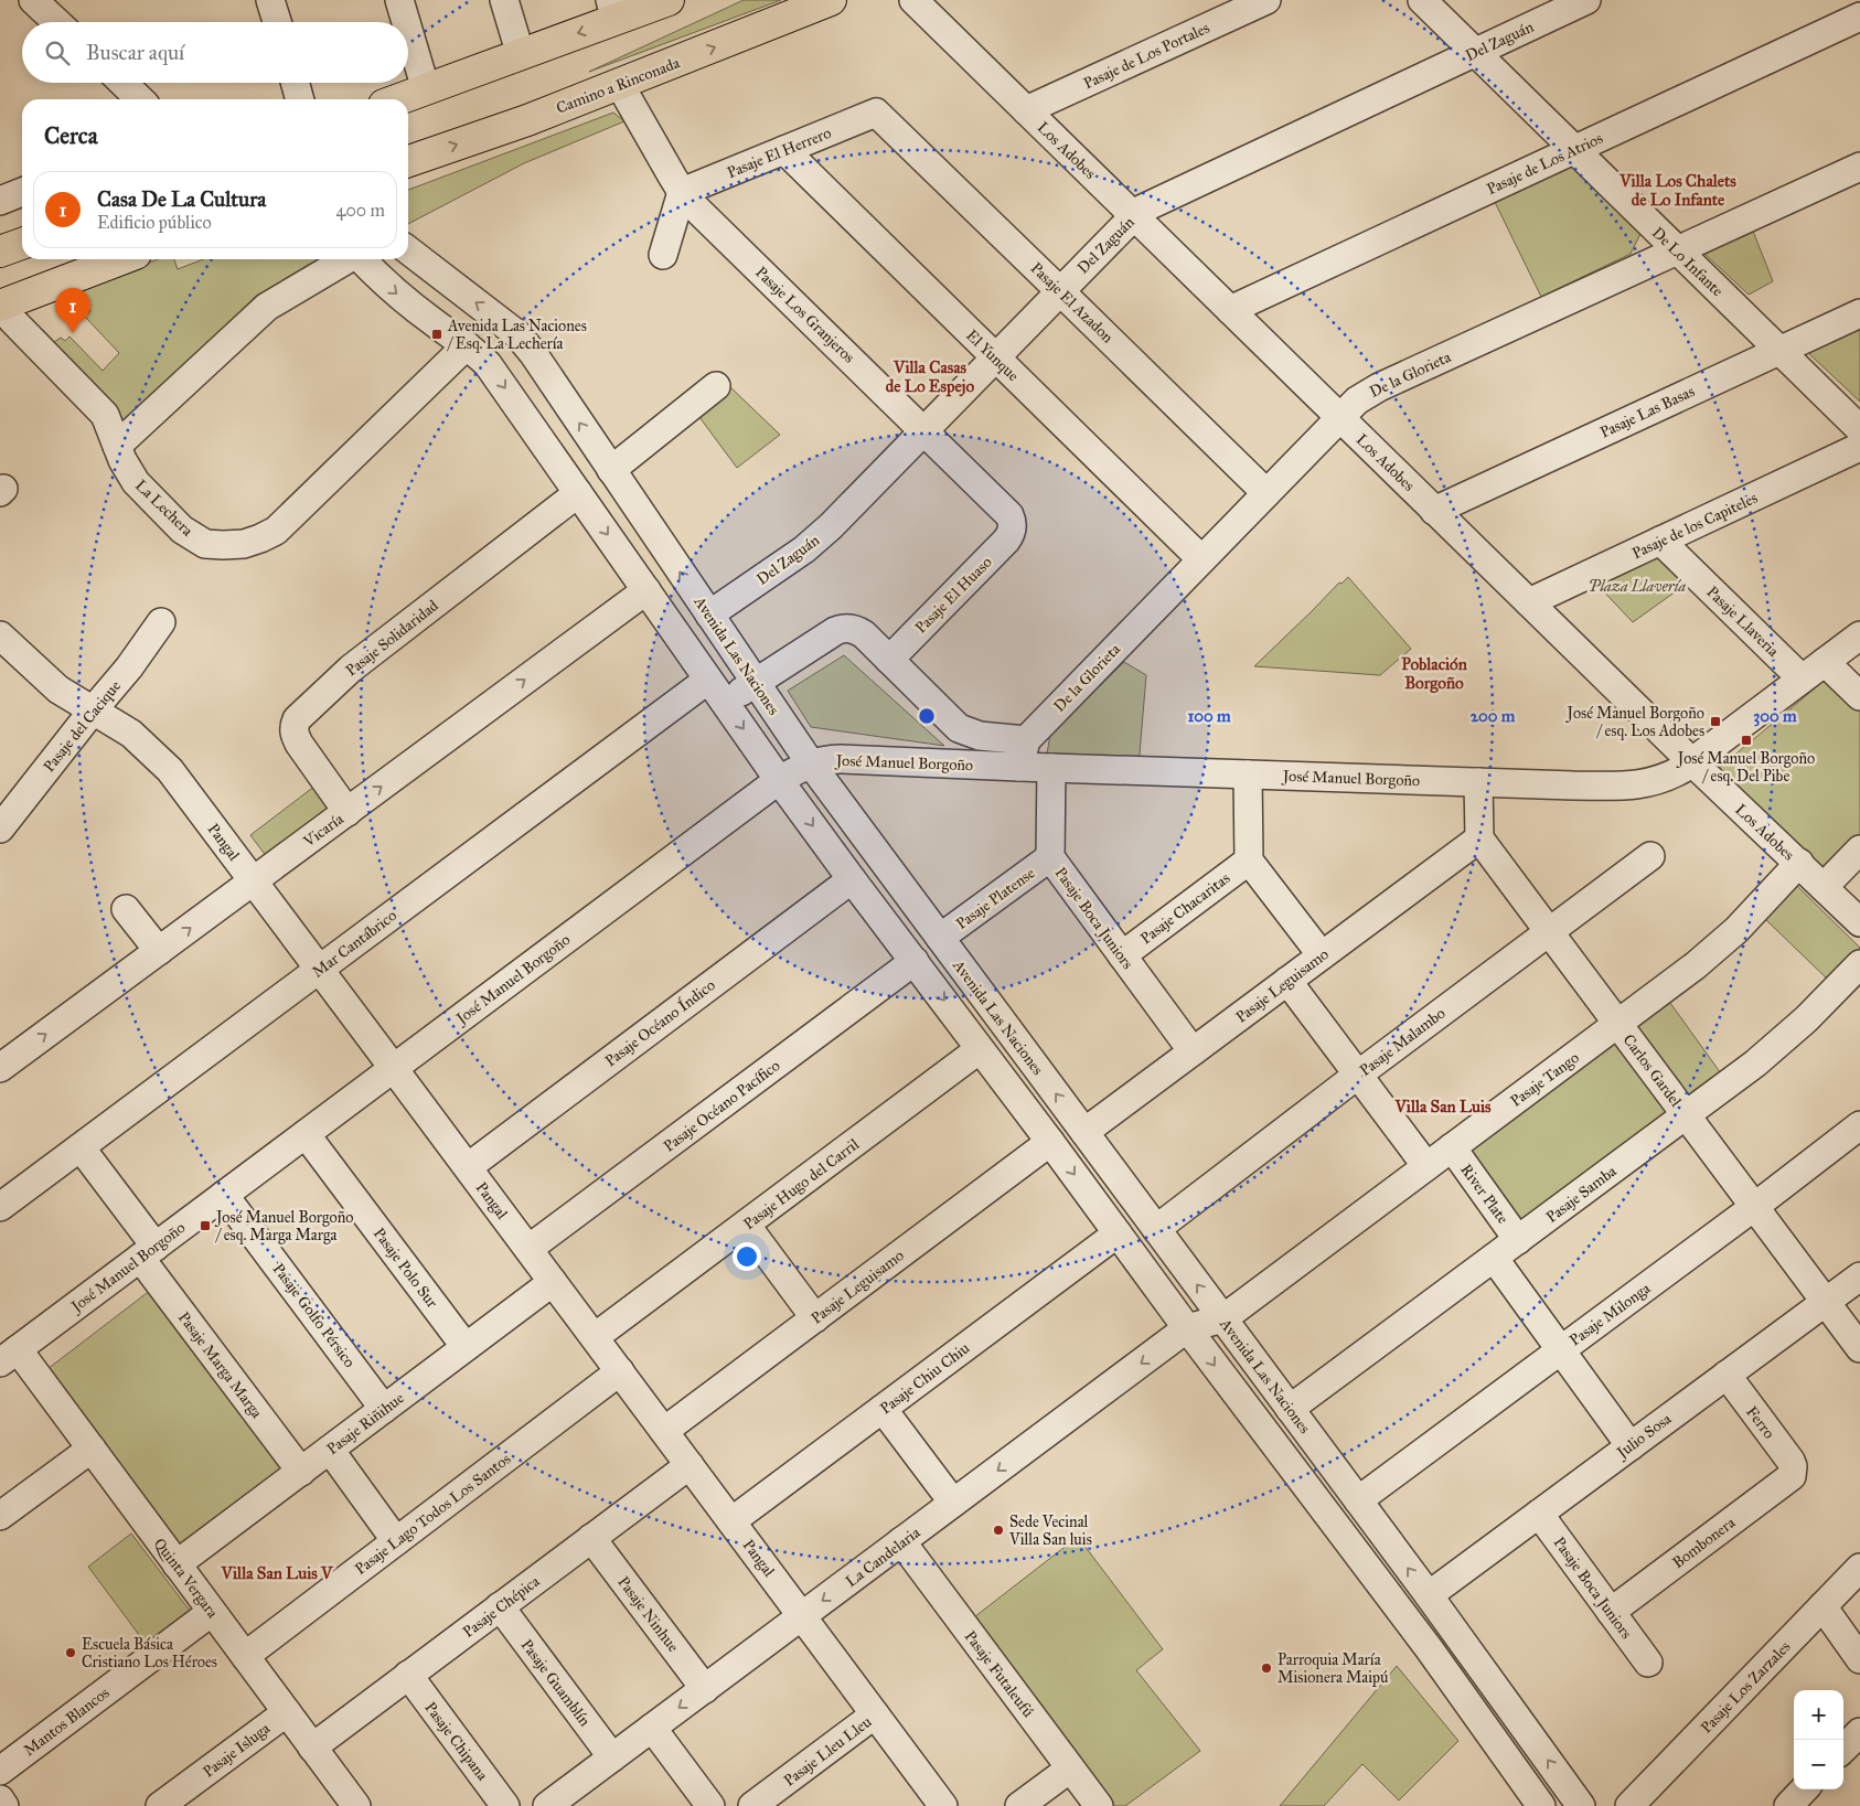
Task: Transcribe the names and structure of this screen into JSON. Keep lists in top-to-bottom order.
{
  "streets": {
    "main road": ["Camino a Rinconada"],
    "street": [
      "Del Zaguán",
      "Pasaje de Los Portales",
      "Los Adobes",
      "Pasaje El Herrero",
      "Pasaje de Los Atrios",
      "De Lo Infante",
      "Pasaje El Azadon",
      "Pasaje Los Granjeros",
      "El Yunque",
      "De la Glorieta",
      "Pasaje Las Basas",
      "La Lechera",
      "Pasaje de los Capiteles",
      "Pasaje El Huaso",
      "Pasaje Llaveria",
      "Pasaje Solidaridad",
      "Avenida Las Naciones",
      "Pasaje del Cacique",
      "José Manuel Borgoño",
      "Vicaría",
      "Pangal",
      "Pasaje Platense",
      "Pasaje Chacaritas",
      "Pasaje Boca Juniors",
      "Mar Cantábrico",
      "Pasaje Leguisamo",
      "Pasaje Océano Índico",
      "Pasaje Malambo",
      "Carlos Gardel",
      "Pasaje Tango",
      "Pasaje Océano Pacífico",
      "Pasaje Hugo del Carril",
      "River Plate",
      "Pasaje Samba",
      "Pasaje Polo Sur",
      "Pasaje Milonga",
      "Pasaje Golfo Pérsico",
      "Pasaje Marga Marga",
      "Pasaje Chiu Chiu",
      "Ferro",
      "Pasaje Riñihue",
      "Julio Sosa",
      "Pasaje Lago Todos Los Santos",
      "Bombonera",
      "La Candelaria",
      "Quinta Vergara",
      "Pasaje Chépica",
      "Pasaje Ninhue",
      "Pasaje Futaleufú",
      "Pasaje Guamblín",
      "Pasaje Los Zarzales",
      "Mantos Blancos",
      "Pasaje Chipana",
      "Pasaje Isluga",
      "Pasaje Lleu Lleu"
    ]
  },
  "crossings": [
    ["Del Zaguán", "Los Adobes"],
    ["Del Zaguán", "De Lo Infante"],
    ["Del Zaguán", "Pasaje El Azadon"],
    ["Del Zaguán", "Pasaje Los Granjeros"],
    ["Del Zaguán", "El Yunque"],
    ["Del Zaguán", "Avenida Las Naciones"],
    ["Pasaje de Los Portales", "Los Adobes"],
    ["Camino a Rinconada", "Pasaje Los Granjeros"],
    ["Los Adobes", "Pasaje de Los Atrios"],
    ["Los Adobes", "De la Glorieta"],
    ["Los Adobes", "Pasaje Las Basas"],
    ["Los Adobes", "Pasaje de los Capiteles"],
    ["Los Adobes", "José Manuel Borgoño"],
    ["Los Adobes", "Pasaje Tango"],
    ["Pasaje El Herrero", "Pasaje El Azadon"],
    ["Pasaje El Herrero", "Pasaje Los Granjeros"],
    ["Pasaje El Herrero", "El Yunque"],
    ["Pasaje de Los Atrios", "De Lo Infante"],
    ["De Lo Infante", "De la Glorieta"],
    ["De Lo Infante", "Pasaje Las Basas"],
    ["Pasaje El Azadon", "De la Glorieta"],
    ["Pasaje Los Granjeros", "Pasaje El Huaso"],
    ["El Yunque", "De la Glorieta"],
    ["Pasaje de los Capiteles", "Pasaje Llaveria"],
    ["Pasaje Llaveria", "José Manuel Borgoño"],
    ["Pasaje Solidaridad", "Vicaría"],
    ["Avenida Las Naciones", "José Manuel Borgoño"],
    ["Avenida Las Naciones", "Pasaje Platense"],
    ["Avenida Las Naciones", "Pasaje Leguisamo"],
    ["Avenida Las Naciones", "Pasaje Malambo"],
    ["Avenida Las Naciones", "Pasaje Tango"],
    ["Avenida Las Naciones", "Pasaje Samba"],
    ["Avenida Las Naciones", "Pasaje Milonga"],
    ["Avenida Las Naciones", "Julio Sosa"],
    ["Avenida Las Naciones", "La Candelaria"],
    ["Pasaje del Cacique", "Pangal"],
    ["José Manuel Borgoño", "Pangal"],
    ["José Manuel Borgoño", "Pasaje Boca Juniors"],
    ["José Manuel Borgoño", "Pasaje Polo Sur"],
    ["José Manuel Borgoño", "Pasaje Golfo Pérsico"],
    ["José Manuel Borgoño", "Pasaje Marga Marga"],
    ["José Manuel Borgoño", "Quinta Vergara"],
    ["Vicaría", "Pangal"],
    ["Pangal", "Mar Cantábrico"],
    ["Pangal", "Pasaje Leguisamo"],
    ["Pangal", "Pasaje Océano Índico"],
    ["Pangal", "Pasaje Océano Pacífico"],
    ["Pangal", "Pasaje Hugo del Carril"],
    ["Pangal", "Pasaje Chiu Chiu"],
    ["Pangal", "Pasaje Riñihue"],
    ["Pangal", "Pasaje Lago Todos Los Santos"],
    ["Pangal", "La Candelaria"],
    ["Pangal", "Pasaje Chépica"],
    ["Pangal", "Pasaje Lleu Lleu"],
    ["Pasaje Platense", "Pasaje Boca Juniors"],
    ["Pasaje Chacaritas", "Pasaje Boca Juniors"],
    ["Pasaje Boca Juniors", "Pasaje Leguisamo"],
    ["Pasaje Boca Juniors", "Julio Sosa"],
    ["Pasaje Boca Juniors", "Bombonera"],
    ["Mar Cantábrico", "Pasaje Marga Marga"],
    ["Pasaje Leguisamo", "Carlos Gardel"],
    ["Pasaje Malambo", "Carlos Gardel"],
    ["Carlos Gardel", "Pasaje Tango"],
    ["Carlos Gardel", "Pasaje Samba"],
    ["Carlos Gardel", "Pasaje Milonga"],
    ["Carlos Gardel", "Julio Sosa"],
    ["Pasaje Tango", "River Plate"],
    ["Pasaje Tango", "La Candelaria"],
    ["River Plate", "Pasaje Samba"],
    ["Pasaje Polo Sur", "Pasaje Riñihue"],
    ["Pasaje Golfo Pérsico", "Pasaje Riñihue"],
    ["Pasaje Marga Marga", "Pasaje Riñihue"],
    ["Ferro", "Julio Sosa"],
    ["Ferro", "Bombonera"],
    ["Pasaje Riñihue", "Quinta Vergara"],
    ["Pasaje Lago Todos Los Santos", "Quinta Vergara"],
    ["La Candelaria", "Pasaje Ninhue"],
    ["La Candelaria", "Pasaje Futaleufú"],
    ["La Candelaria", "Pasaje Guamblín"],
    ["Quinta Vergara", "Pasaje Chépica"],
    ["Quinta Vergara", "Mantos Blancos"],
    ["Quinta Vergara", "Pasaje Isluga"],
    ["Pasaje Chépica", "Pasaje Ninhue"],
    ["Pasaje Chépica", "Pasaje Guamblín"],
    ["Pasaje Chépica", "Pasaje Chipana"]
  ],
  "one_way": ["Vicaría", "La Candelaria"],
  "districts": [
    "Villa Los Chalets de Lo Infante",
    "Villa Casas de Lo Espejo",
    "Población Borgoño",
    "Villa San Luis",
    "Villa San Luis V"
  ],
  "parks": ["Plaza Llavería"],
  "places": {
    "transit": [
      "Avenida Las Naciones / Esq. La Lechería",
      "José Manuel Borgoño / esq. Los Adobes",
      "José Manuel Borgoño / esq. Del Pibe",
      "José Manuel Borgoño / esq. Marga Marga"
    ],
    "other": ["Sede Vecinal Villa San luis", "Escuela Básica Cristiano Los Héroes", "Parroquia María Misionera Maipú"]
  },
  "page": {
    "search": "Buscar aquí",
    "heading": "Cerca",
    "list": [
      {
        "mark": "1",
        "name": "Casa De La Cultura",
        "note": "Edificio público",
        "value": "400 m"
      }
    ],
    "pins": "1",
    "map_buttons": ["+", "−"]
  },
  "rings": ["100 m", "200 m", "300 m"]
}
